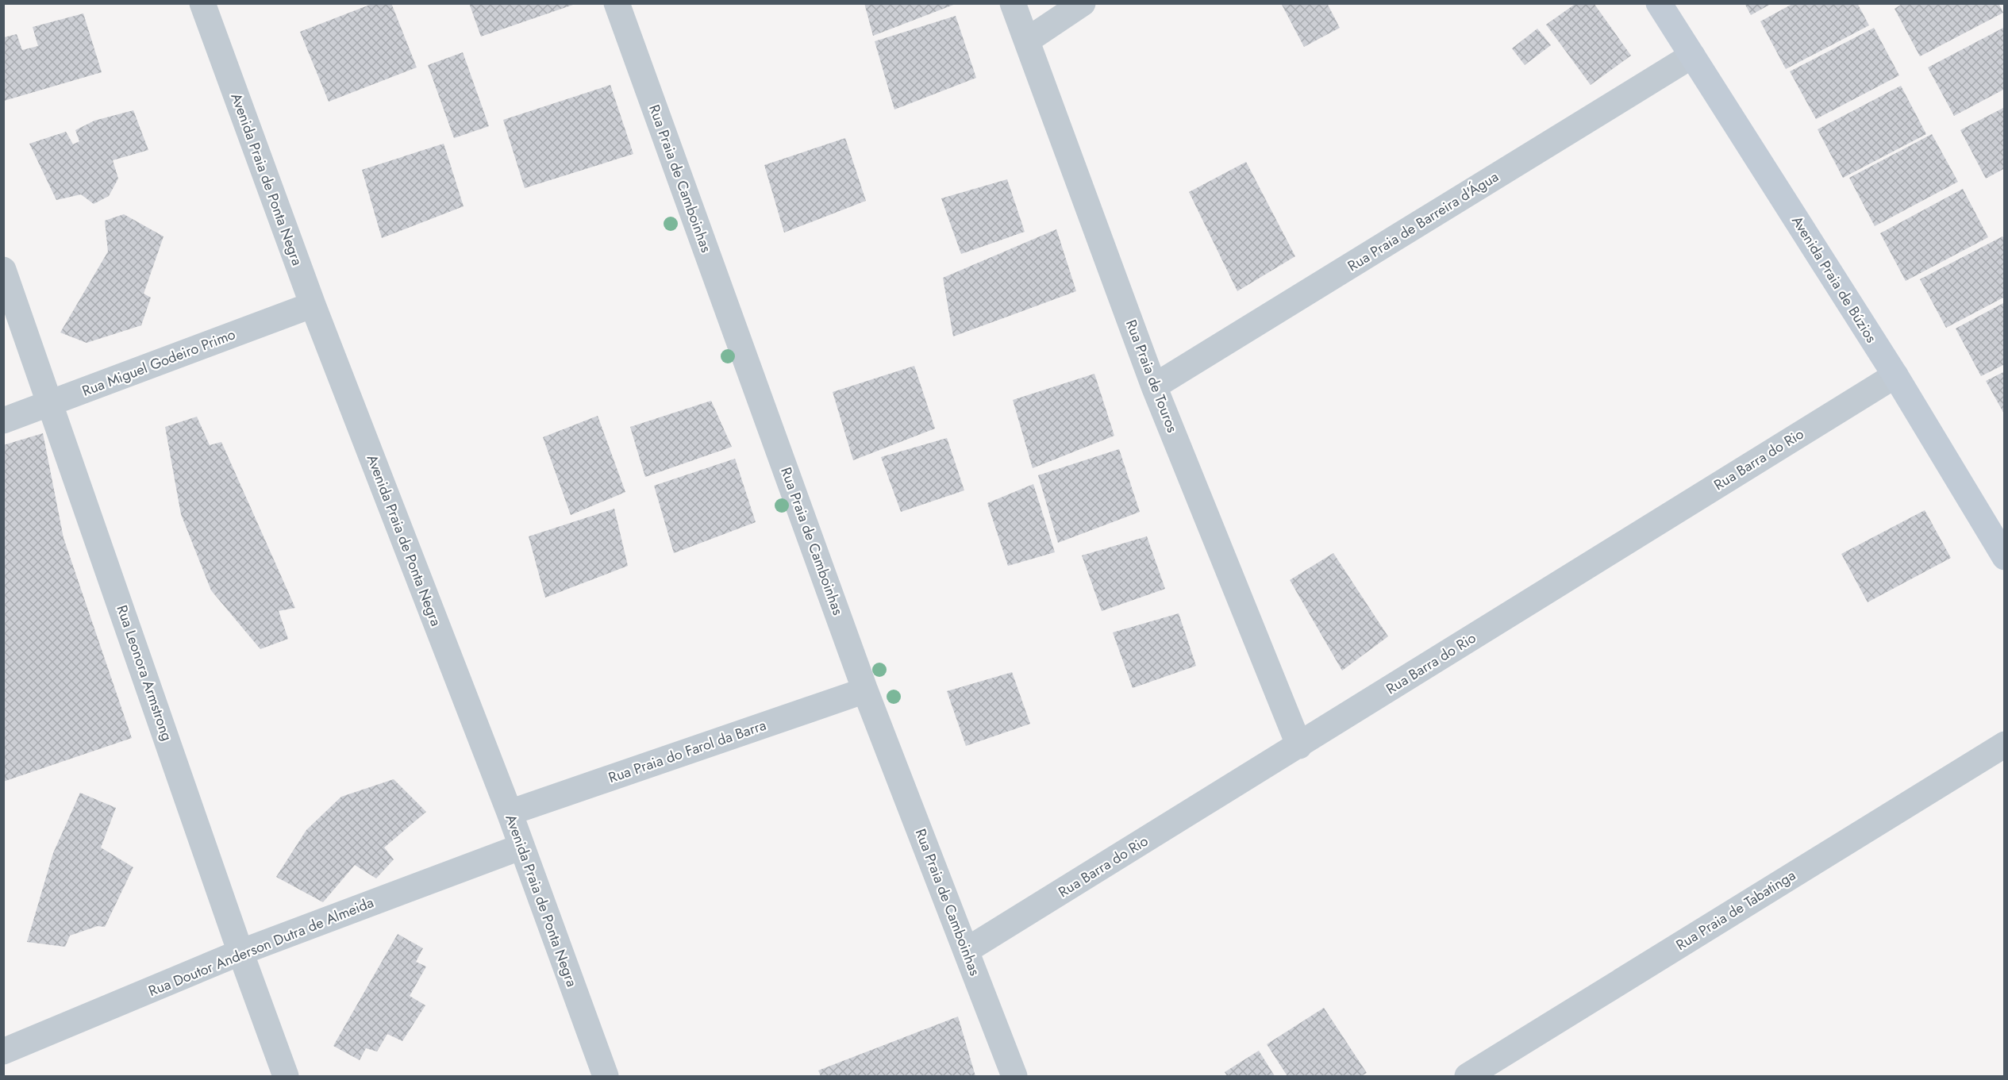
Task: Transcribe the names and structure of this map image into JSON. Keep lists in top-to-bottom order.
{
  "streets": {
    "main road": ["Avenida Praia de Búzios"],
    "street": [
      "Rua Praia de Camboinhas",
      "Avenida Praia de Ponta Negra",
      "Rua Praia de Barreira d'Água",
      "Rua Miguel Godeiro Primo",
      "Rua Praia de Touros",
      "Rua Barra do Rio",
      "Rua Leonora Armstrong",
      "Rua Praia do Farol da Barra",
      "Rua Praia de Tabatinga",
      "Rua Doutor Anderson Dutra de Almeida"
    ]
  },
  "crossings": [
    ["Rua Praia de Camboinhas", "Rua Barra do Rio"],
    ["Rua Praia de Camboinhas", "Rua Praia do Farol da Barra"],
    ["Avenida Praia de Ponta Negra", "Rua Miguel Godeiro Primo"],
    ["Avenida Praia de Ponta Negra", "Rua Praia do Farol da Barra"],
    ["Avenida Praia de Ponta Negra", "Rua Doutor Anderson Dutra de Almeida"],
    ["Rua Praia de Barreira d'Água", "Avenida Praia de Búzios"],
    ["Rua Praia de Barreira d'Água", "Rua Praia de Touros"],
    ["Avenida Praia de Búzios", "Rua Barra do Rio"],
    ["Rua Miguel Godeiro Primo", "Rua Leonora Armstrong"],
    ["Rua Praia de Touros", "Rua Barra do Rio"],
    ["Rua Leonora Armstrong", "Rua Doutor Anderson Dutra de Almeida"]
  ]
}
